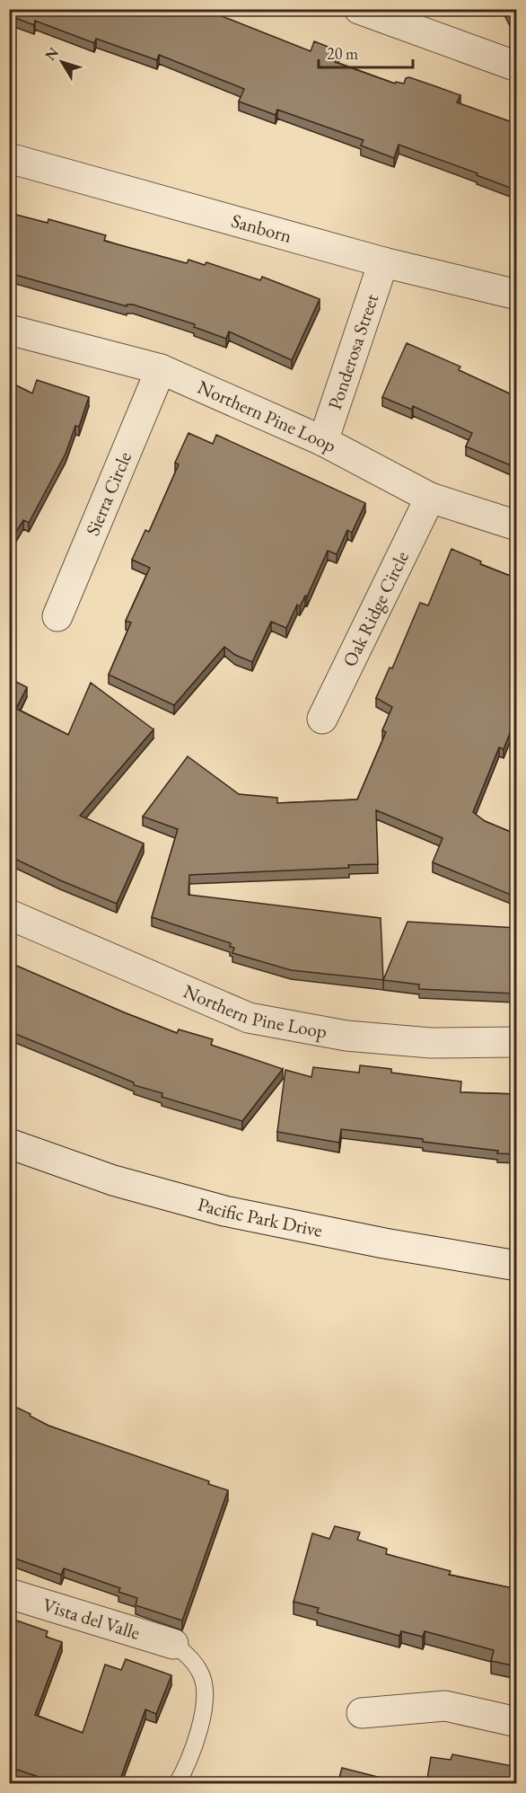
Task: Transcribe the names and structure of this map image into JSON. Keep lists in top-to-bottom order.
{
  "streets": {
    "street": [
      "Sanborn",
      "Ponderosa Street",
      "Northern Pine Loop",
      "Sierra Circle",
      "Oak Ridge Circle",
      "Pacific Park Drive",
      "Vista del Valle"
    ]
  },
  "crossings": [
    ["Sanborn", "Ponderosa Street"],
    ["Ponderosa Street", "Northern Pine Loop"],
    ["Northern Pine Loop", "Sierra Circle"],
    ["Northern Pine Loop", "Oak Ridge Circle"]
  ],
  "scale_bar": "20 m",
  "north": "top left"
}
